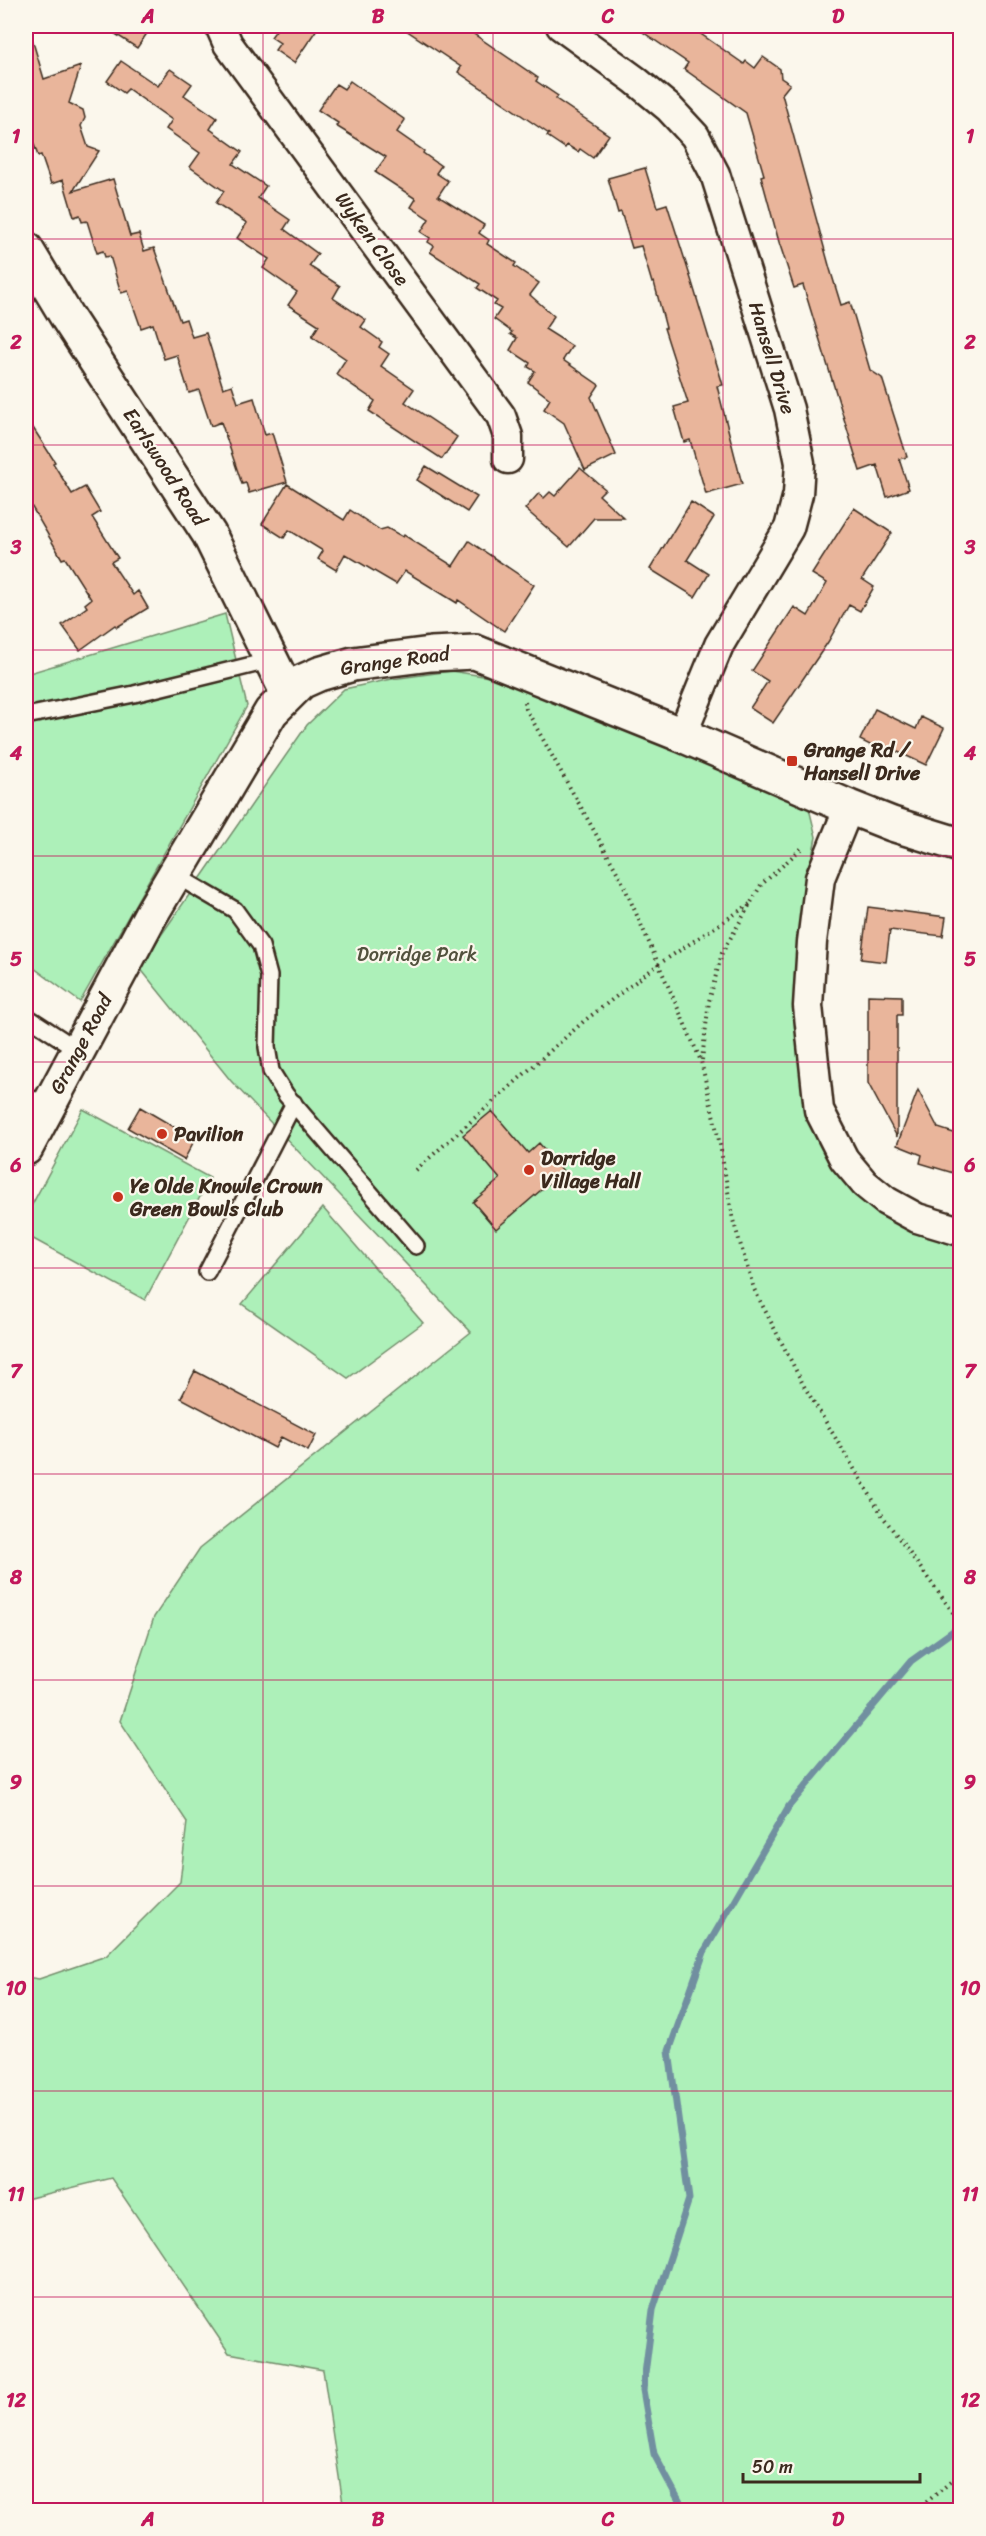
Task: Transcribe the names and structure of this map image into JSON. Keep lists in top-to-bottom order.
{
  "streets": {
    "main road": ["Earlswood Road", "Grange Road"],
    "street": ["Wyken Close", "Hansell Drive"]
  },
  "crossings": [
    ["Hansell Drive", "Grange Road"],
    ["Earlswood Road", "Grange Road"]
  ],
  "parks": ["Dorridge Park"],
  "places": {
    "transit": ["Grange Rd / Hansell Drive"],
    "other": ["Pavilion", "Dorridge Village Hall", "Ye Olde Knowle Crown Green Bowls Club"]
  },
  "scale_bar": "50 m",
  "grid": {
    "columns": [
      "A",
      "B",
      "C",
      "D"
    ],
    "rows": [
      "1",
      "2",
      "3",
      "4",
      "5",
      "6",
      "7",
      "8",
      "9",
      "10",
      "11",
      "12"
    ]
  }
}
